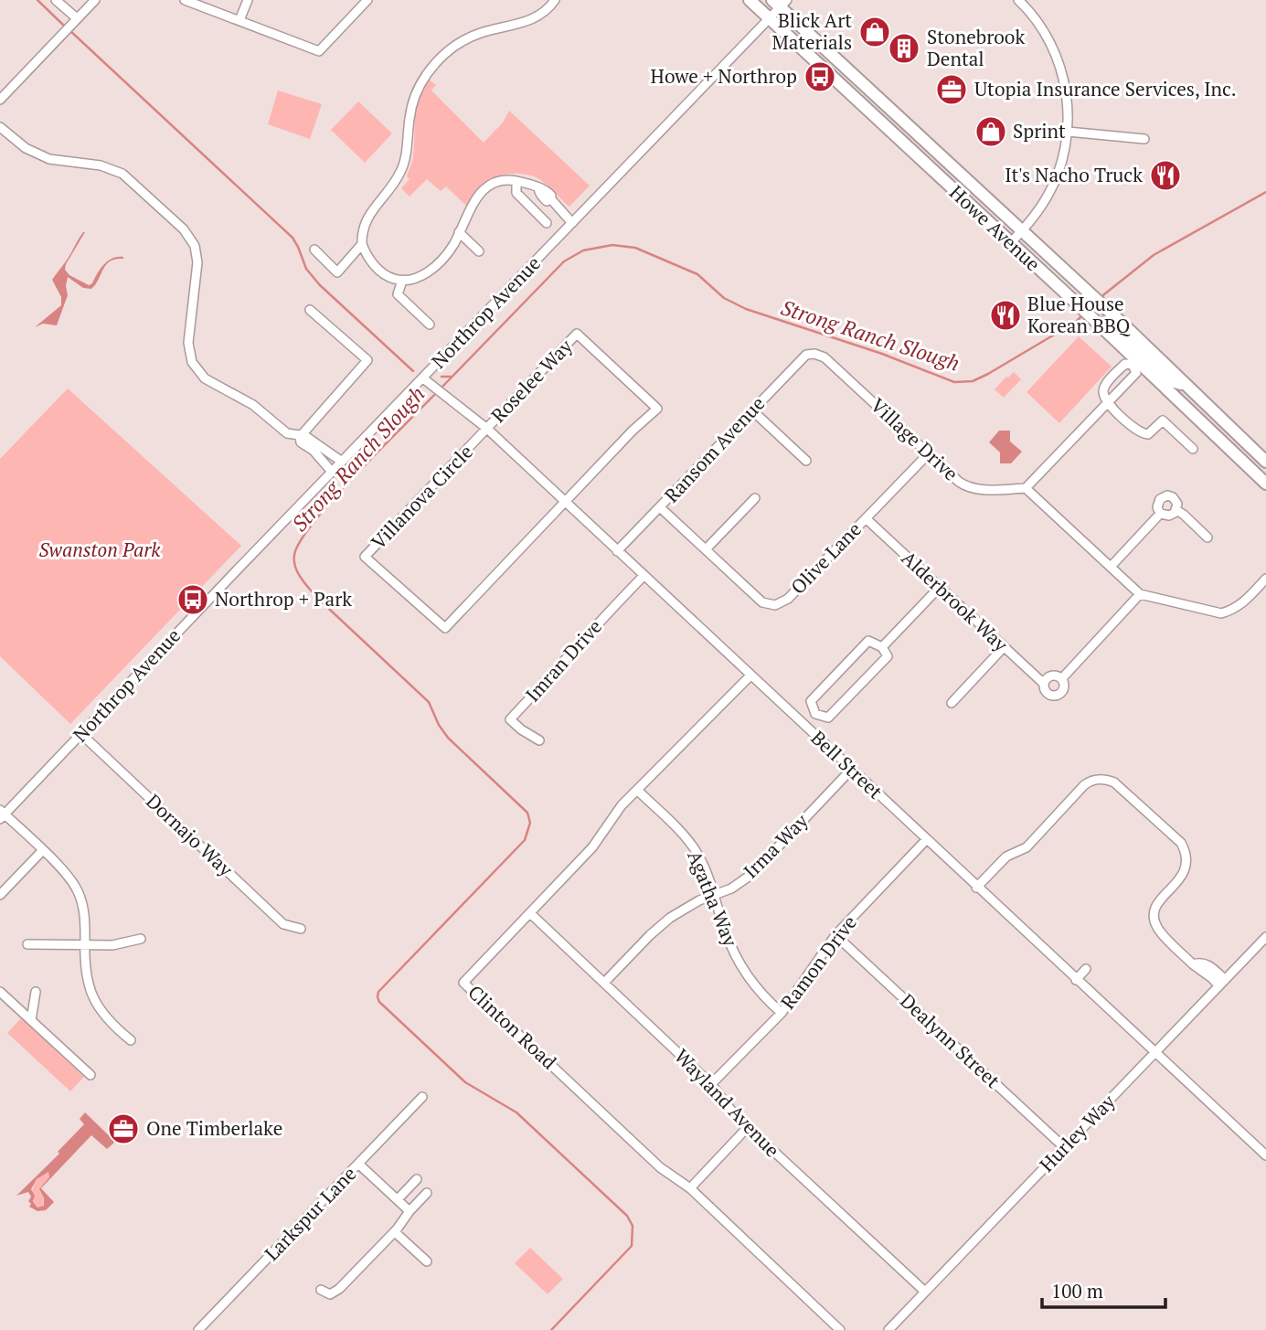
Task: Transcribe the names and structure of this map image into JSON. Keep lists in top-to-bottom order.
{
  "streets": {
    "main road": ["Howe Avenue"],
    "street": [
      "Northrop Avenue",
      "Roselee Way",
      "Village Drive",
      "Ransom Avenue",
      "Villanova Circle",
      "Olive Lane",
      "Alderbrook Way",
      "Imran Drive",
      "Bell Street",
      "Dornajo Way",
      "Irma Way",
      "Agatha Way",
      "Ramon Drive",
      "Clinton Road",
      "Dealynn Street",
      "Wayland Avenue",
      "Hurley Way",
      "Larkspur Lane"
    ]
  },
  "crossings": [
    ["Howe Avenue", "Northrop Avenue"],
    ["Northrop Avenue", "Bell Street"],
    ["Northrop Avenue", "Dornajo Way"],
    ["Roselee Way", "Villanova Circle"],
    ["Roselee Way", "Bell Street"],
    ["Village Drive", "Ransom Avenue"],
    ["Village Drive", "Olive Lane"],
    ["Ransom Avenue", "Olive Lane"],
    ["Ransom Avenue", "Bell Street"],
    ["Villanova Circle", "Bell Street"],
    ["Olive Lane", "Alderbrook Way"],
    ["Imran Drive", "Bell Street"],
    ["Bell Street", "Irma Way"],
    ["Bell Street", "Ramon Drive"],
    ["Bell Street", "Clinton Road"],
    ["Bell Street", "Hurley Way"],
    ["Irma Way", "Agatha Way"],
    ["Irma Way", "Wayland Avenue"],
    ["Agatha Way", "Ramon Drive"],
    ["Agatha Way", "Clinton Road"],
    ["Ramon Drive", "Dealynn Street"],
    ["Ramon Drive", "Wayland Avenue"],
    ["Clinton Road", "Wayland Avenue"],
    ["Dealynn Street", "Hurley Way"],
    ["Wayland Avenue", "Hurley Way"]
  ],
  "water": ["Strong Ranch Slough"],
  "parks": ["Swanston Park"],
  "places": {
    "shop": ["Blick Art Materials", "Sprint"],
    "building": ["Stonebrook Dental"],
    "bus stop": ["Howe + Northrop", "Northrop + Park"],
    "office": ["Utopia Insurance Services, Inc.", "One Timberlake"],
    "restaurant": ["It's Nacho Truck", "Blue House Korean BBQ"]
  },
  "scale_bar": "100 m"
}
